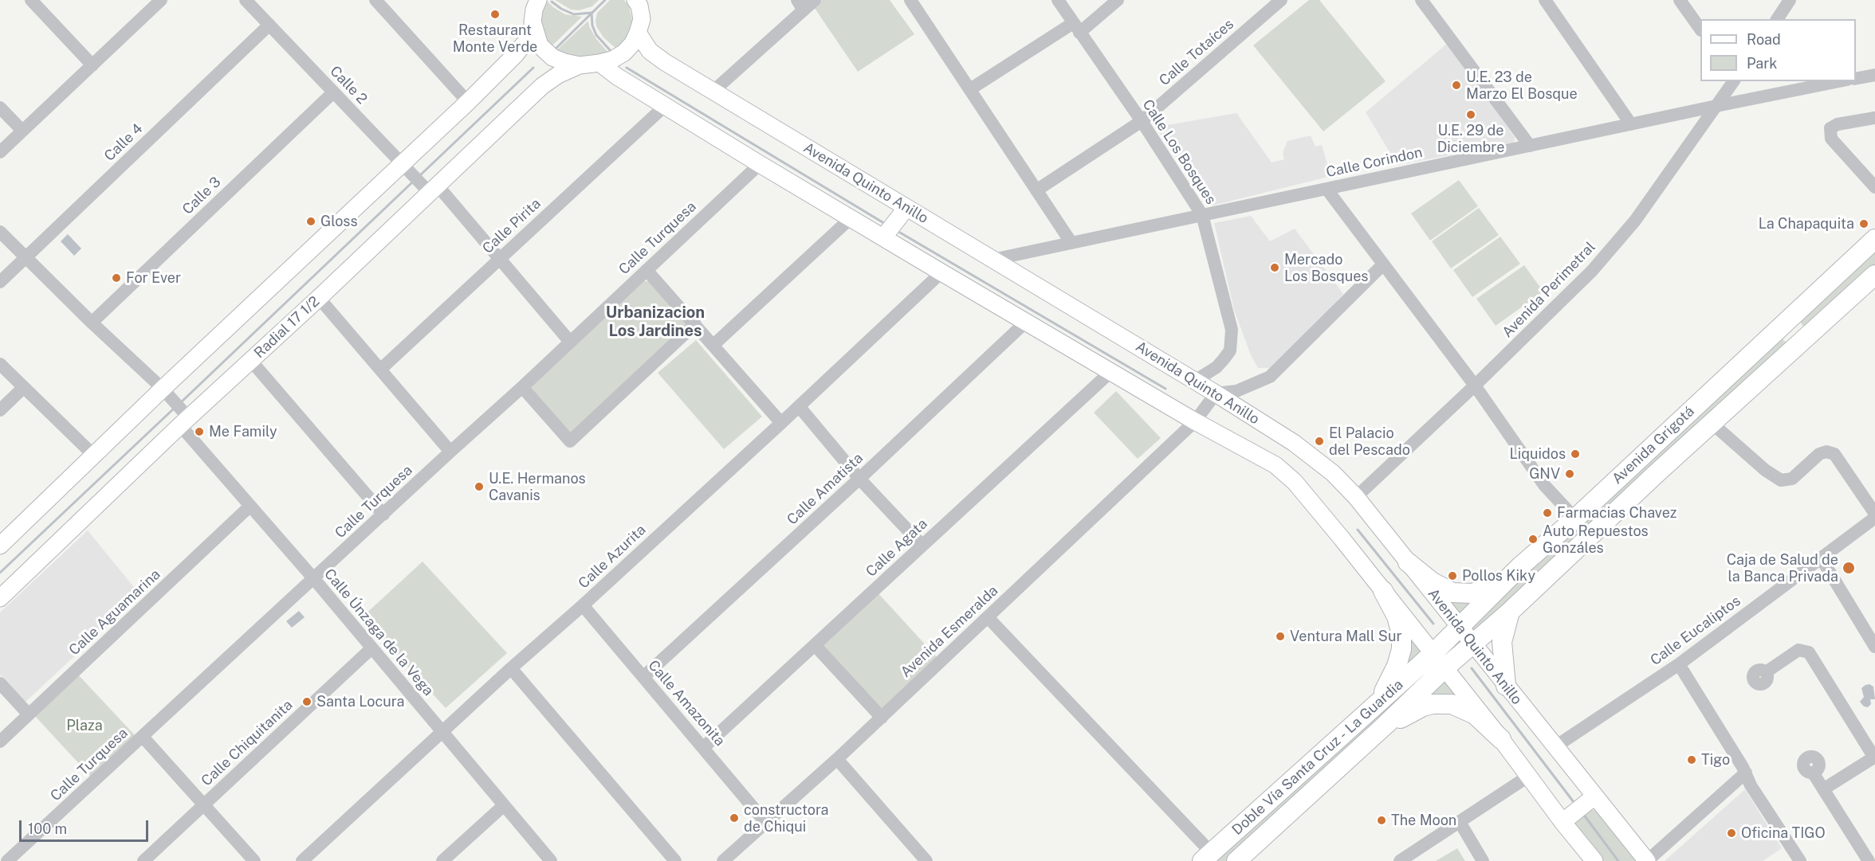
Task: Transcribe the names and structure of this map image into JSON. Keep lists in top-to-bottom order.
{
  "streets": {
    "highway": ["Avenida Grigotá", "Doble Vía Santa Cruz - La Guardia"],
    "main road": ["Avenida Quinto Anillo", "Radial 17 1/2"],
    "street": [
      "Calle Totaíces",
      "Calle 2",
      "Calle 4",
      "Calle Los Bosques",
      "Calle Corindon",
      "Calle 3",
      "Calle Pirita",
      "Calle Turquesa",
      "Avenida Perimetral",
      "Calle Amatista",
      "Calle Agata",
      "Calle Azurita",
      "Calle Aguamarina",
      "Calle Eucaliptos",
      "Avenida Esmeralda",
      "Calle Únzaga de la Vega",
      "Calle Amazonita",
      "Calle Chiquitanita"
    ]
  },
  "crossings": [
    ["Calle Totaíces", "Calle Los Bosques"],
    ["Calle 2", "Calle 4"],
    ["Calle 2", "Calle 3"],
    ["Calle 2", "Calle Pirita"],
    ["Calle 2", "Calle Turquesa"],
    ["Calle 2", "Radial 17 1/2"],
    ["Calle 4", "Calle Únzaga de la Vega"],
    ["Calle Los Bosques", "Calle Corindon"],
    ["Calle Los Bosques", "Avenida Quinto Anillo"],
    ["Calle Corindon", "Avenida Quinto Anillo"],
    ["Calle Corindon", "Avenida Perimetral"],
    ["Avenida Quinto Anillo", "Avenida Perimetral"],
    ["Avenida Quinto Anillo", "Avenida Grigotá"],
    ["Avenida Quinto Anillo", "Calle Eucaliptos"],
    ["Calle 3", "Calle Únzaga de la Vega"],
    ["Calle Turquesa", "Calle Únzaga de la Vega"],
    ["Radial 17 1/2", "Calle Únzaga de la Vega"],
    ["Avenida Grigotá", "Doble Vía Santa Cruz - La Guardia"],
    ["Calle Amatista", "Calle Amazonita"],
    ["Calle Agata", "Calle Amazonita"],
    ["Calle Azurita", "Calle Únzaga de la Vega"],
    ["Calle Azurita", "Calle Amazonita"],
    ["Calle Aguamarina", "Calle Únzaga de la Vega"],
    ["Avenida Esmeralda", "Calle Amazonita"],
    ["Calle Únzaga de la Vega", "Calle Chiquitanita"]
  ],
  "districts": ["Urbanizacion Los Jardines"],
  "parks": ["Plaza"],
  "places": [
    "Restaurant Monte Verde",
    "U.E. 23 de Marzo El Bosque",
    "U.E. 29 de Diciembre",
    "Gloss",
    "La Chapaquita",
    "Mercado Los Bosques",
    "For Ever",
    "Me Family",
    "El Palacio del Pescado",
    "Liquidos",
    "GNV",
    "U.E. Hermanos Cavanis",
    "Farmacias Chavez",
    "Auto Repuestos Gonzáles",
    "Caja de Salud de la Banca Privada",
    "Pollos Kiky",
    "Ventura Mall Sur",
    "Santa Locura",
    "Tigo",
    "constructora de Chiqui",
    "The Moon",
    "Oficina TIGO"
  ],
  "legend": ["Road", "Park"],
  "scale_bar": "100 m"
}
